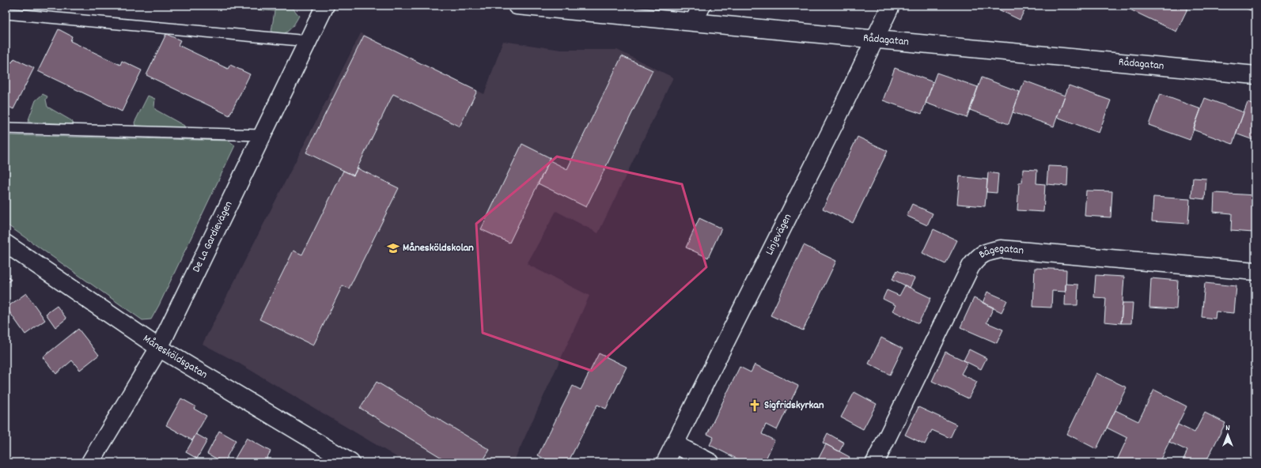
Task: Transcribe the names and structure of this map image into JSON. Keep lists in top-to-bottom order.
{
  "streets": {
    "street": [
      "Rådagatan",
      "Linjevägen",
      "De La Gardievägen",
      "Bågegatan",
      "Månesköldsgatan"
    ]
  },
  "crossings": [
    ["Rådagatan", "Linjevägen"],
    ["De La Gardievägen", "Månesköldsgatan"]
  ],
  "places": {
    "school or university": ["Månesköldskolan"],
    "church": ["Sigfridskyrkan"]
  },
  "north": "top"
}
